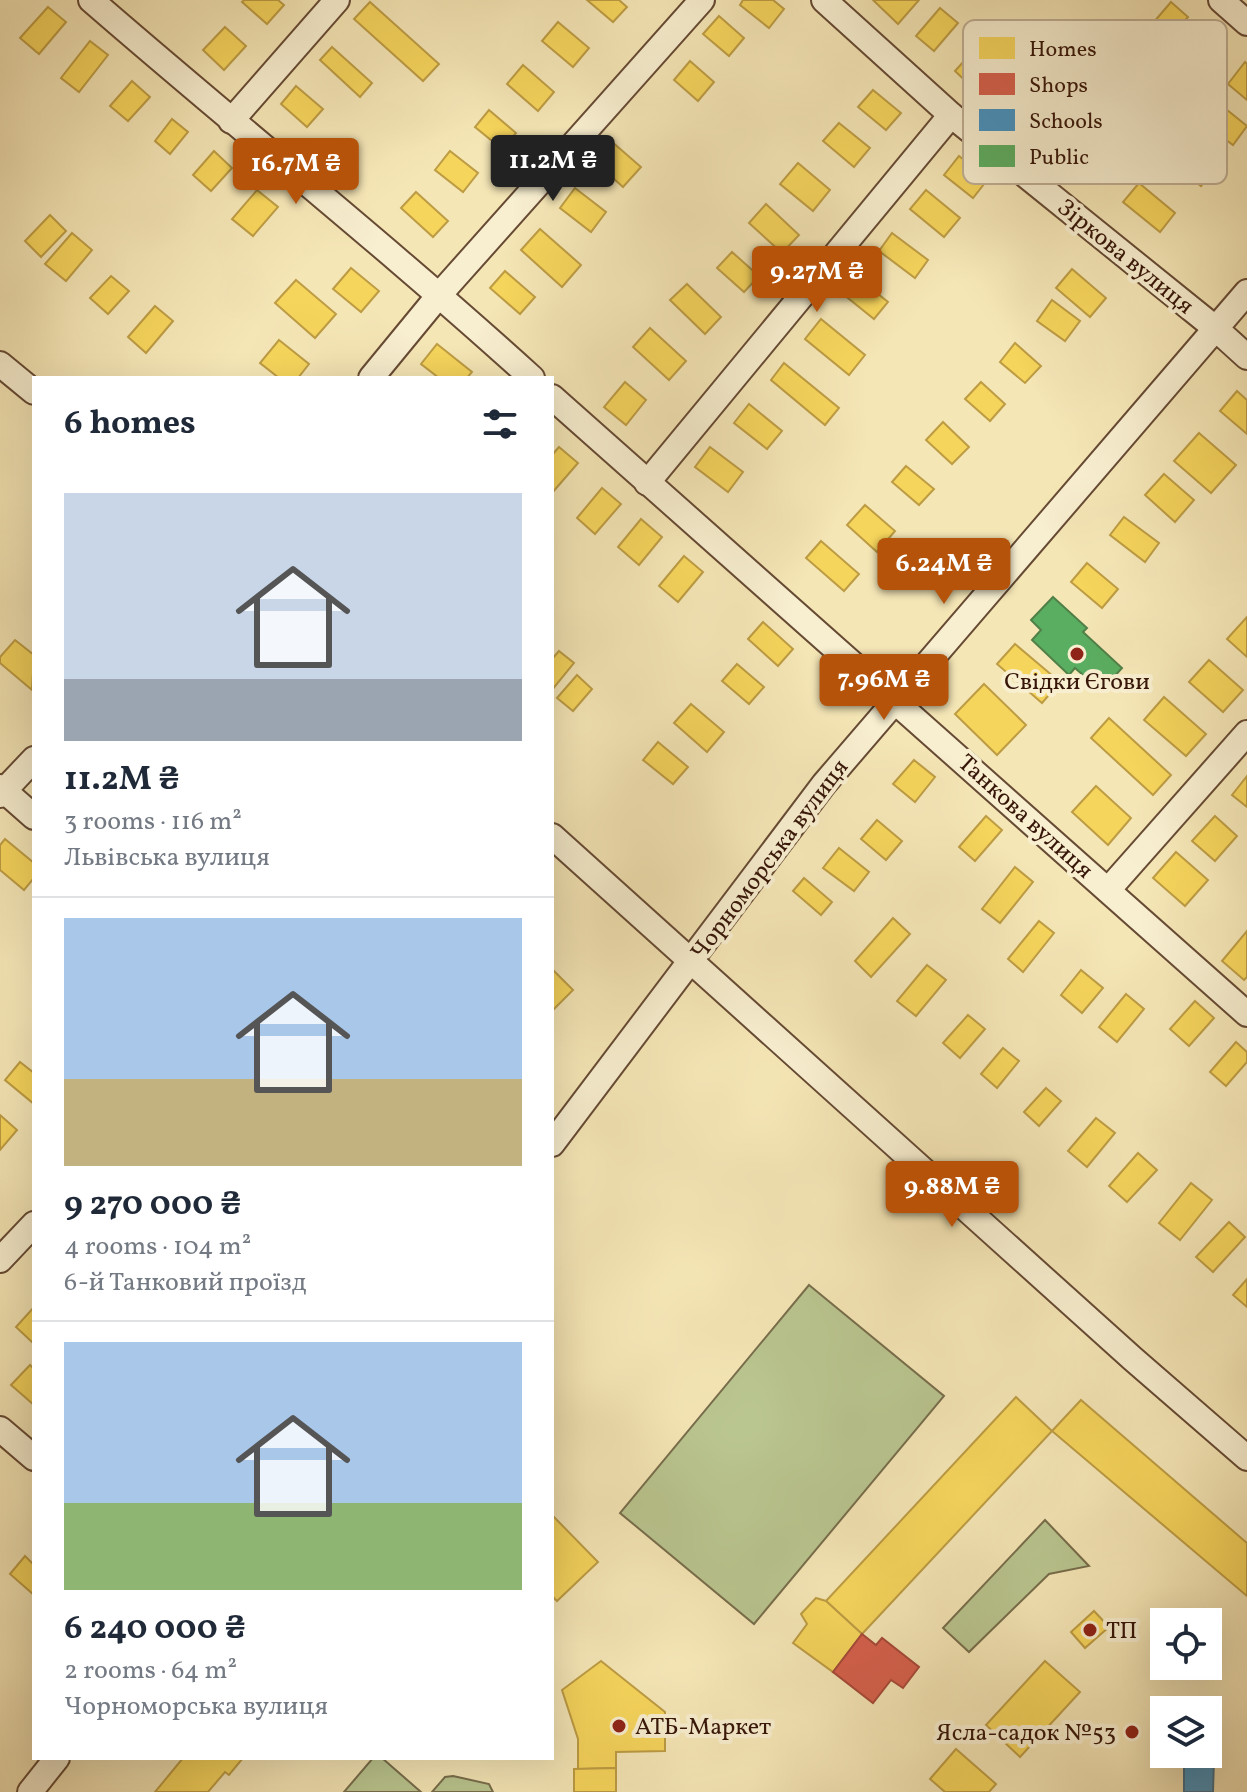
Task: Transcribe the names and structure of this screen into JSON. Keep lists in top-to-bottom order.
{
  "streets": {
    "street": ["Зіркова вулиця", "Танкова вулиця", "Чорноморська вулиця"]
  },
  "crossings": [
    ["Зіркова вулиця", "Чорноморська вулиця"],
    ["Танкова вулиця", "Чорноморська вулиця"]
  ],
  "places": [
    "Свідки Єгови",
    "ТП",
    "АТБ-Маркет",
    "Ясла-садок №53"
  ],
  "legend": [
    "Homes",
    "Shops",
    "Schools",
    "Public"
  ],
  "page": {
    "price": [
      "11.2M ₴",
      "16.7M ₴",
      "9.27M ₴",
      "6.24M ₴",
      "7.96M ₴",
      "9.88M ₴"
    ],
    "heading": "6 homes",
    "list": [
      {
        "name": "11.2M ₴",
        "note": "3 rooms · 116 m² · Львівська вулиця"
      },
      {
        "name": "9 270 000 ₴",
        "note": "4 rooms · 104 m² · 6-й Танковий проїзд"
      },
      {
        "name": "6 240 000 ₴",
        "note": "2 rooms · 64 m² · Чорноморська вулиця"
      }
    ]
  }
}
